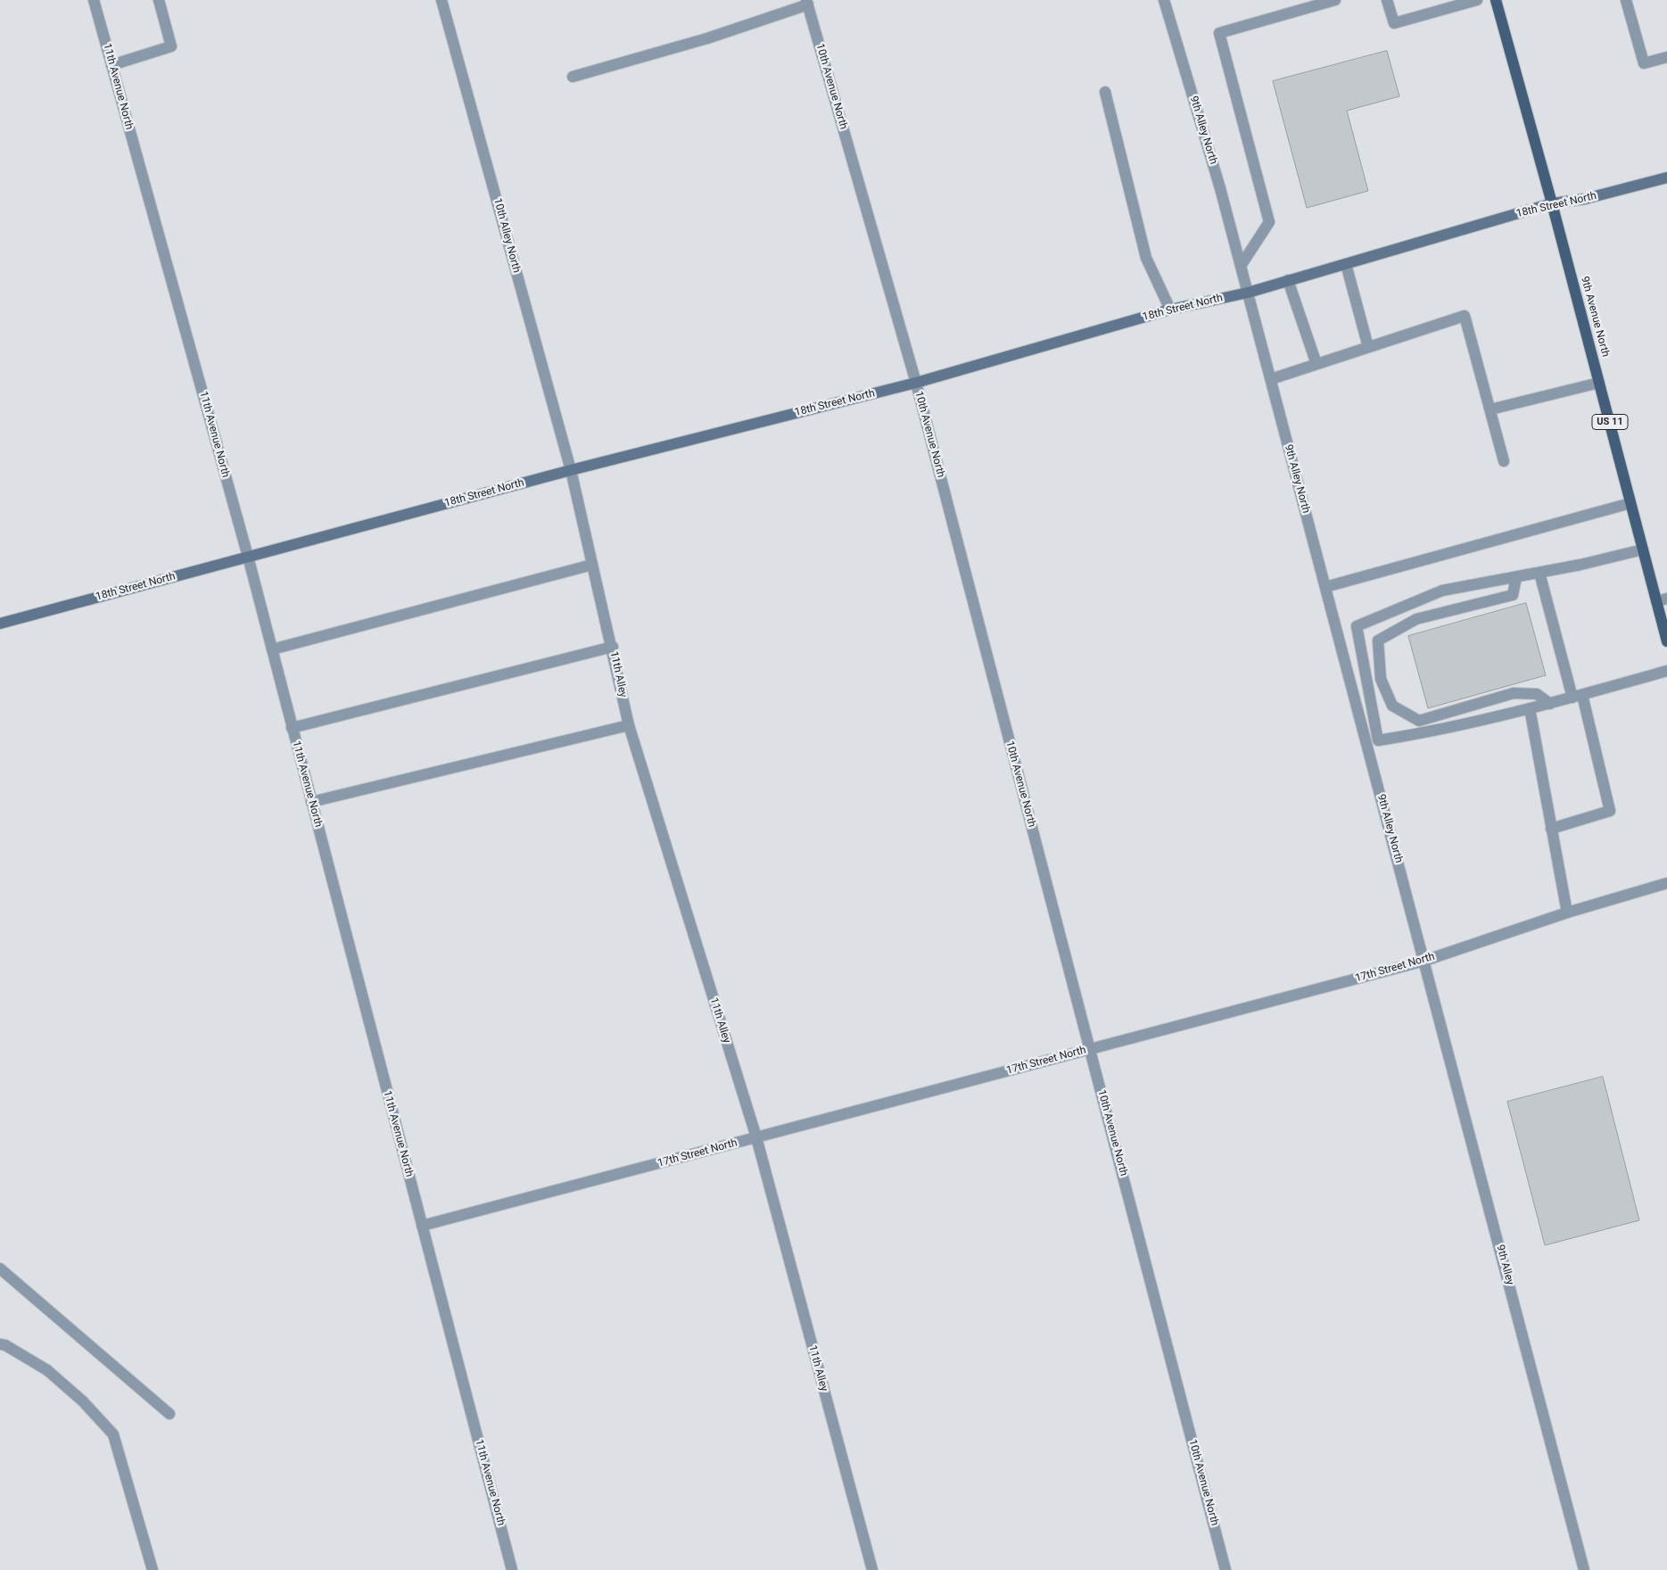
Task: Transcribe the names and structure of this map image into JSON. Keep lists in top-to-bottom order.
{
  "streets": {
    "main road": ["18th Street North", "9th Avenue North", "US 11"],
    "street": [
      "11th Avenue North",
      "10th Avenue North",
      "9th Alley North",
      "10th Alley North",
      "11th Alley",
      "17th Street North",
      "9th Alley"
    ]
  },
  "crossings": [
    ["11th Avenue North", "18th Street North"],
    ["11th Avenue North", "17th Street North"],
    ["10th Avenue North", "18th Street North"],
    ["10th Avenue North", "17th Street North"],
    ["9th Alley North", "18th Street North"],
    ["9th Alley North", "17th Street North"],
    ["9th Alley North", "9th Alley"],
    ["18th Street North", "10th Alley North"],
    ["18th Street North", "9th Avenue North"],
    ["18th Street North", "11th Alley"],
    ["10th Alley North", "11th Alley"],
    ["11th Alley", "17th Street North"],
    ["17th Street North", "9th Alley"]
  ]
}
